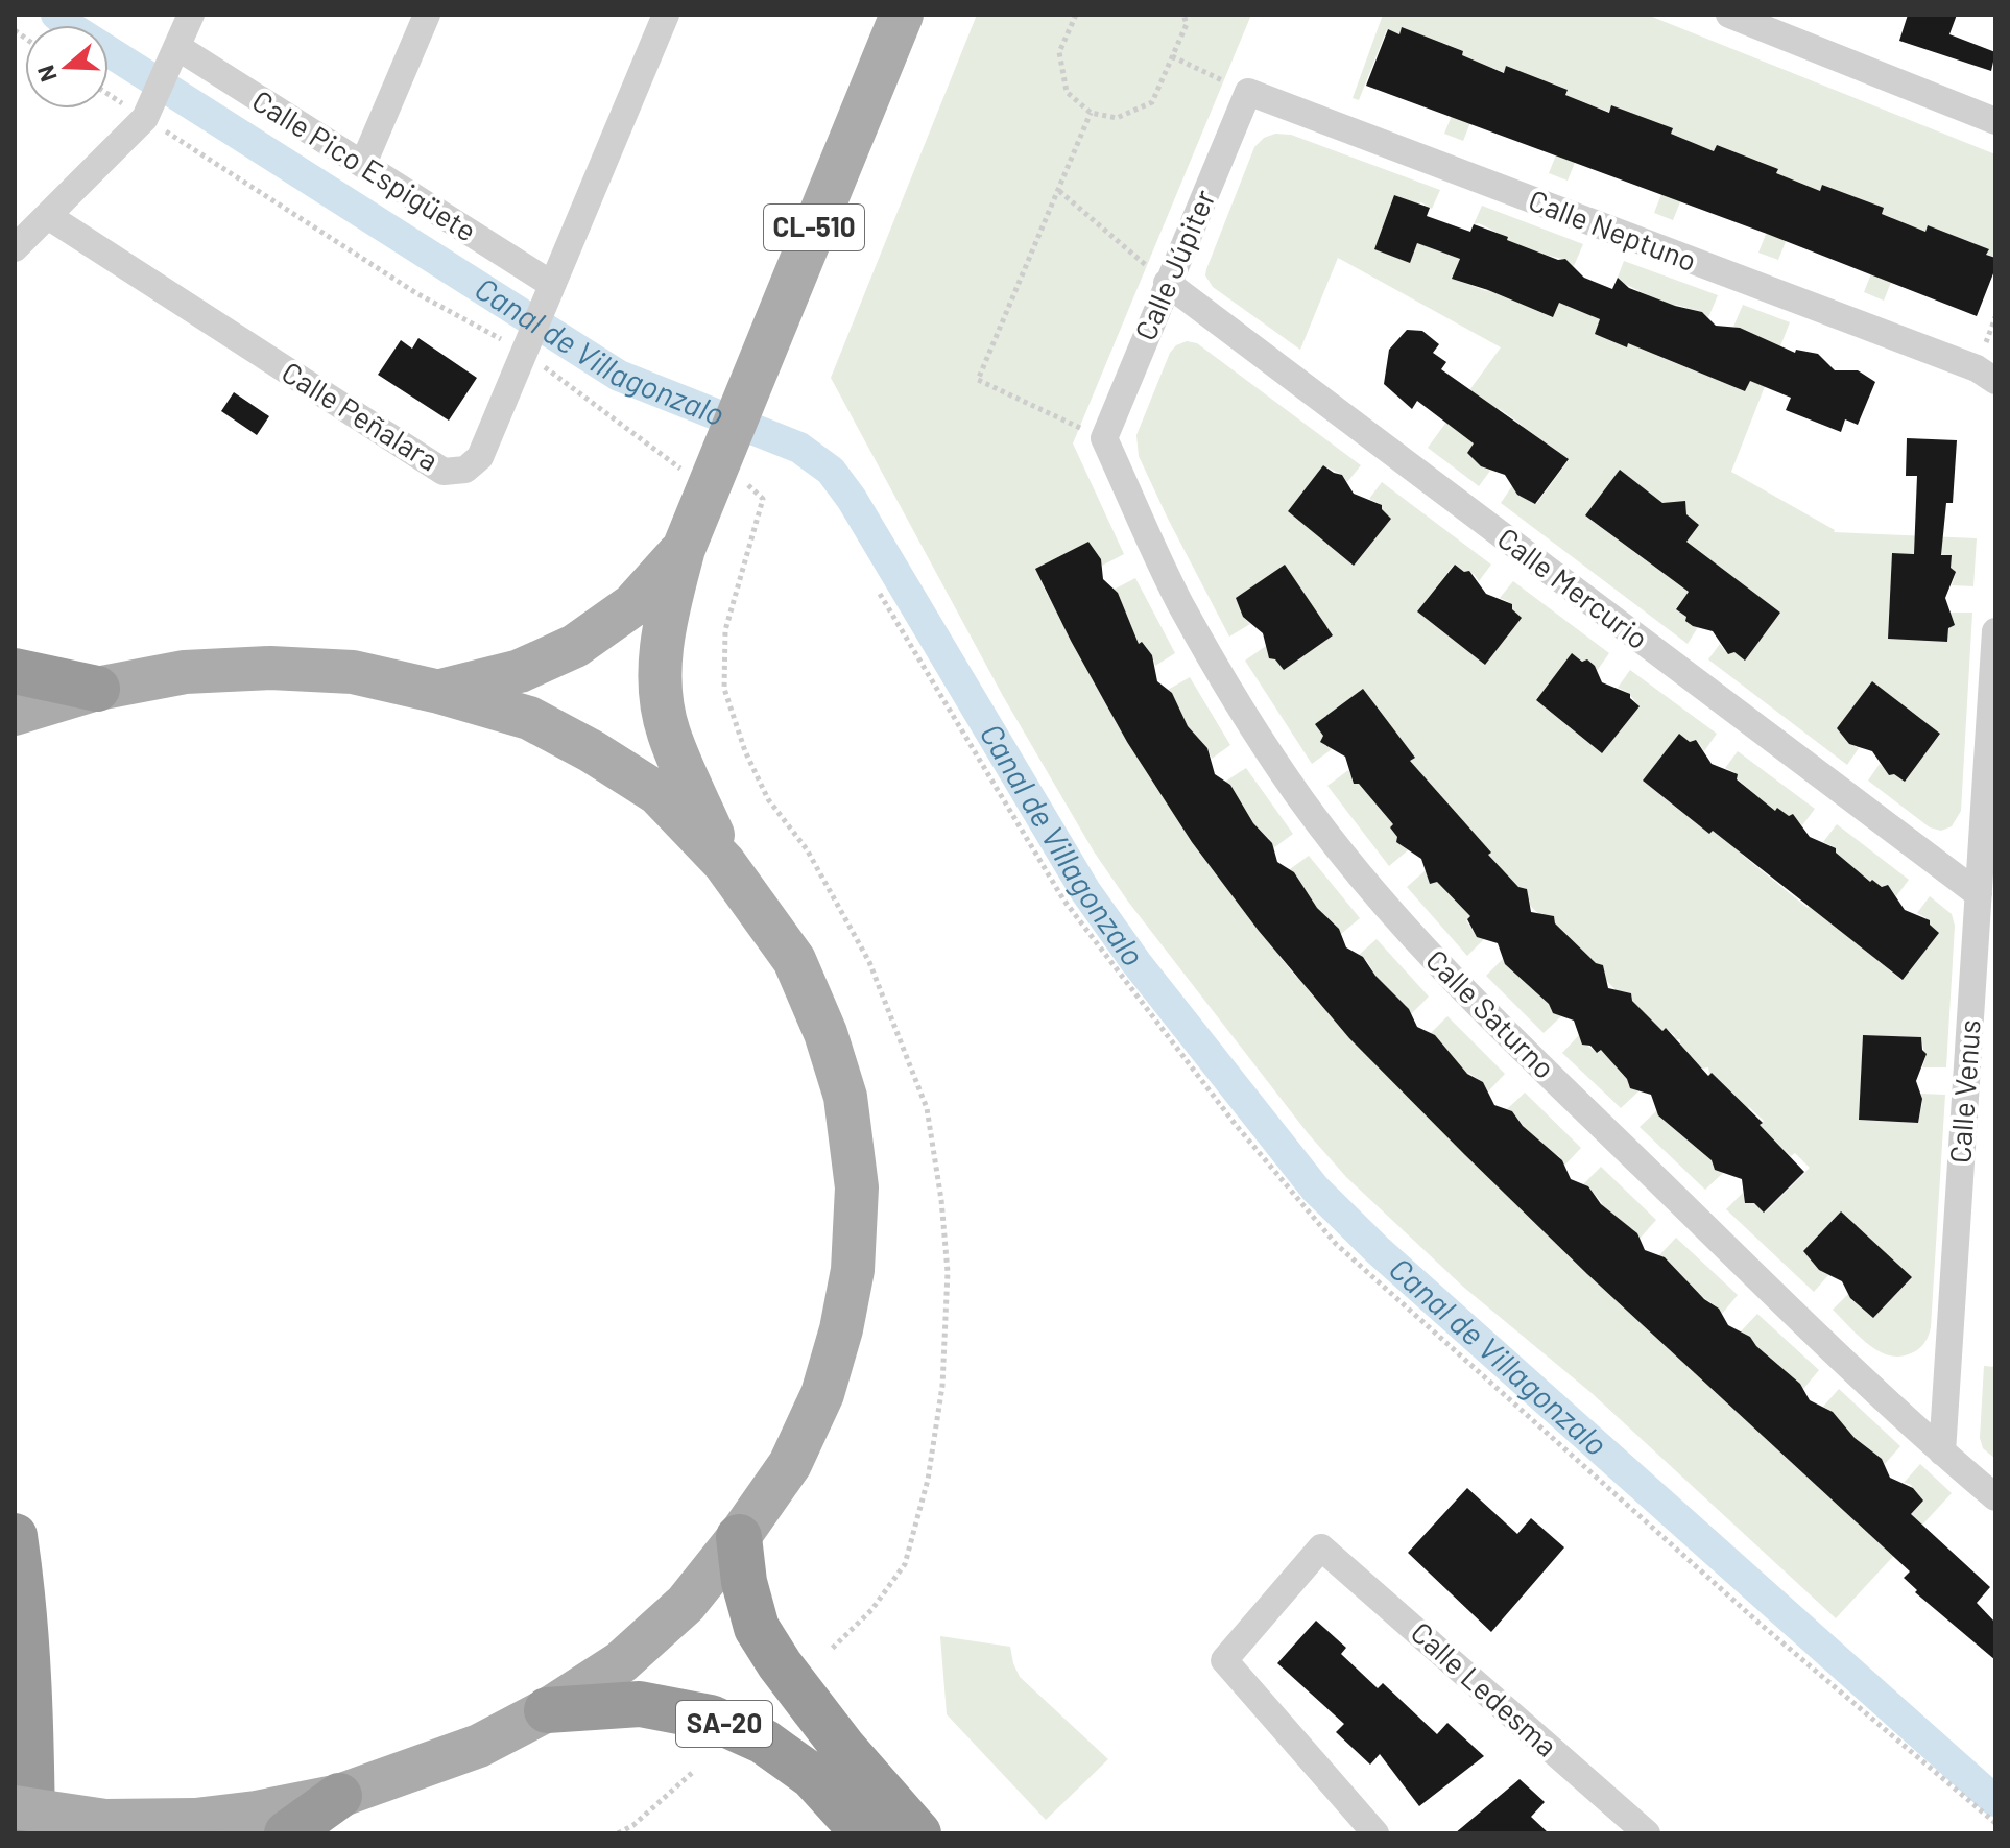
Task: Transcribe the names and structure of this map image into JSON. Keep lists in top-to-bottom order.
{
  "streets": {
    "highway": ["SA-20"],
    "main road": ["CL-510"],
    "street": [
      "Calle Pico Espigüete",
      "Calle Neptuno",
      "Calle Júpiter",
      "Calle Peñalara",
      "Calle Mercurio",
      "Calle Saturno",
      "Calle Venus",
      "Calle Ledesma"
    ]
  },
  "crossings": [
    ["Calle Pico Espigüete", "Calle Peñalara"],
    ["Calle Neptuno", "Calle Júpiter"],
    ["Calle Júpiter", "Calle Mercurio"],
    ["Calle Júpiter", "Calle Saturno"],
    ["Calle Mercurio", "Calle Venus"],
    ["Calle Saturno", "Calle Venus"]
  ],
  "water": ["Canal de Villagonzalo"],
  "north": "left"
}
